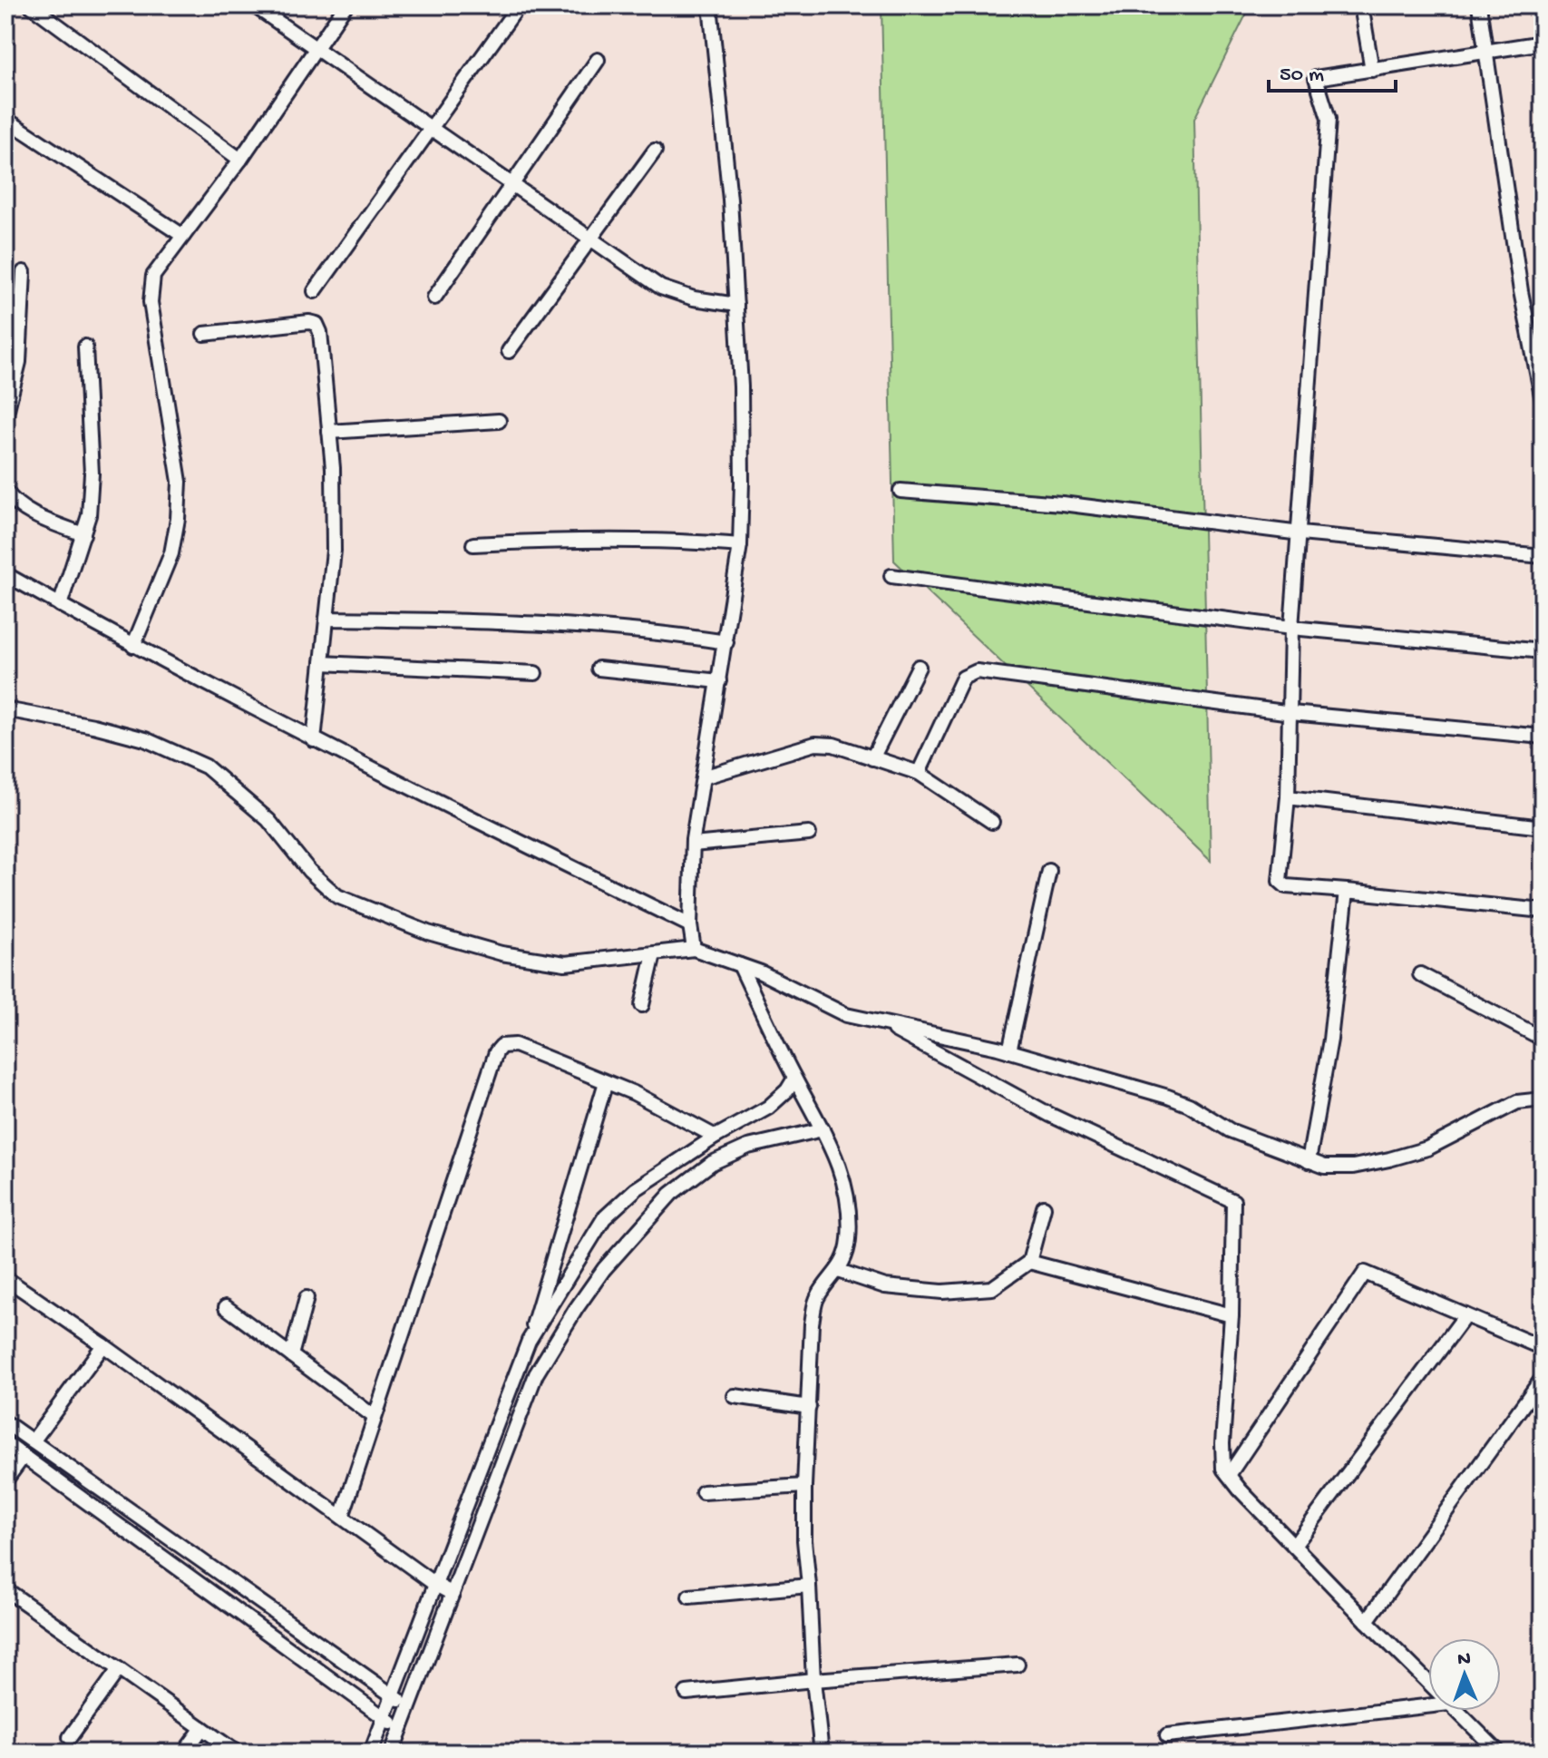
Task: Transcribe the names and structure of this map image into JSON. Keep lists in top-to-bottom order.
{
  "scale_bar": "50 m",
  "north": "top"
}
